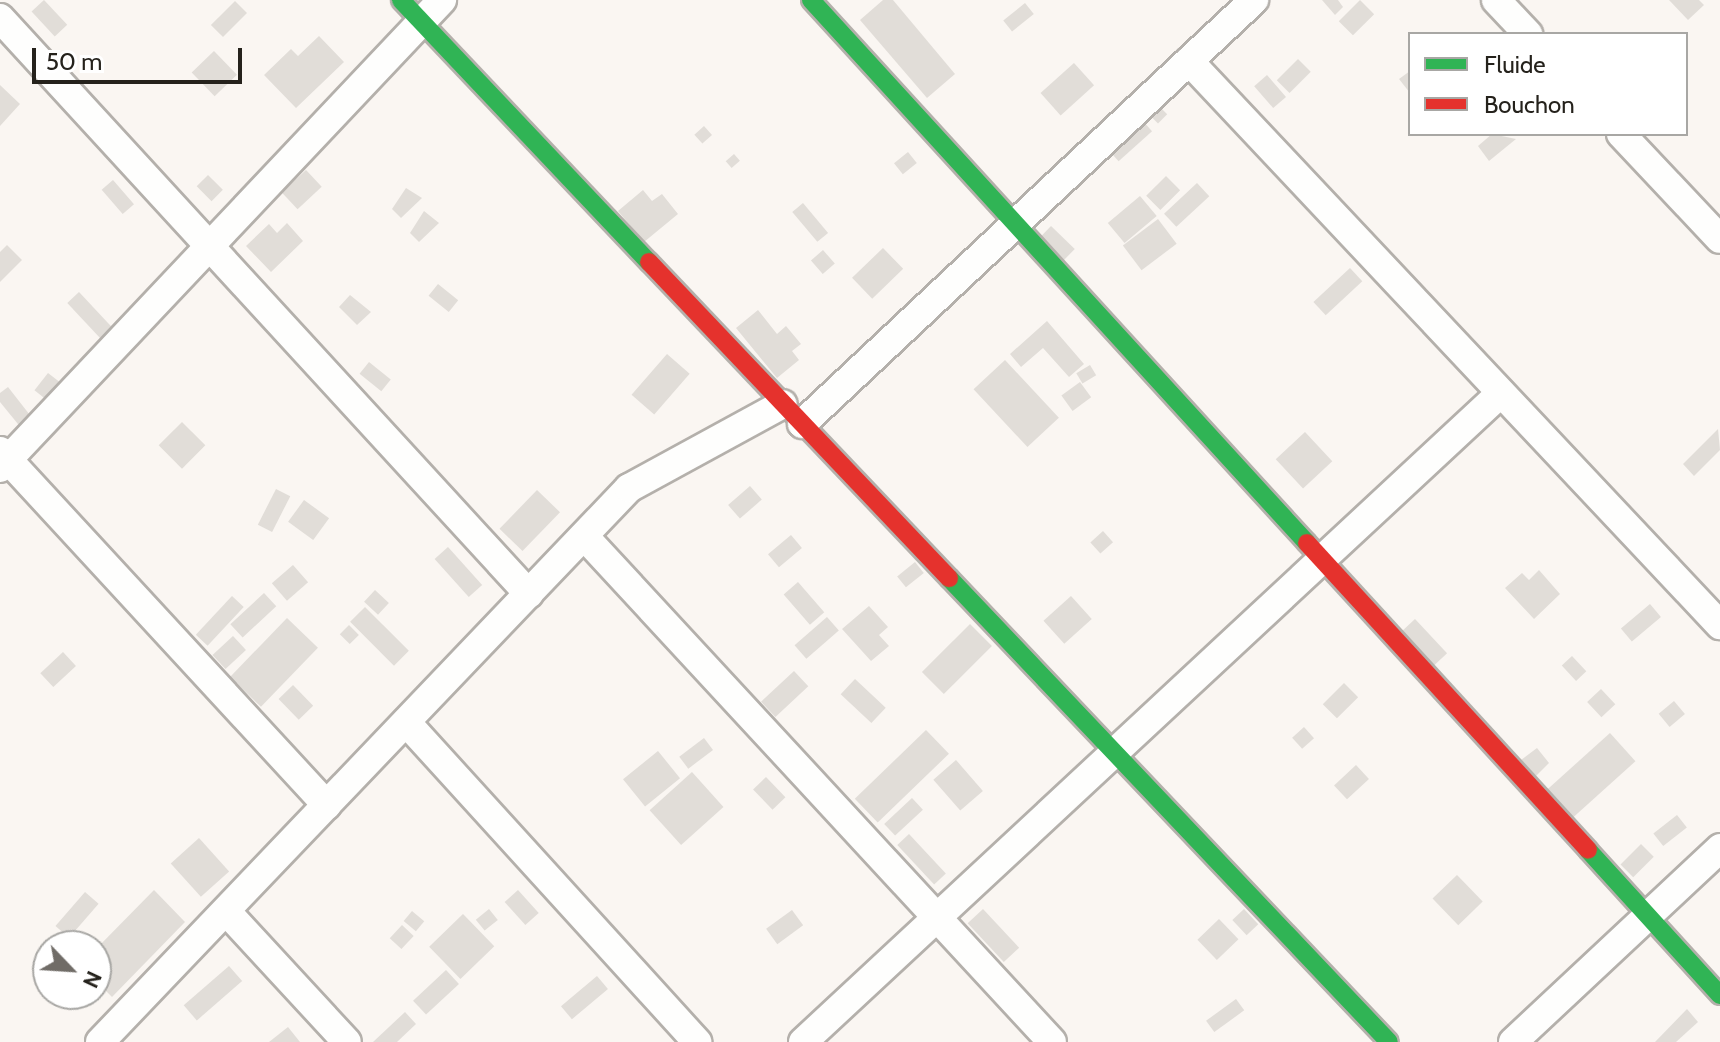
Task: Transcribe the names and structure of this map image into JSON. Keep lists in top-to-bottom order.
{
  "legend": ["Fluide", "Bouchon"],
  "scale_bar": "50 m",
  "north": "bottom right"
}
